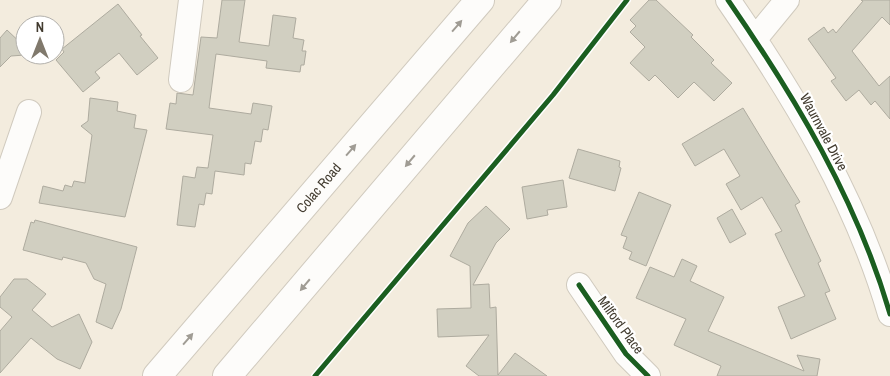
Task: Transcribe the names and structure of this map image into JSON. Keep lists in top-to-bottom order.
{
  "streets": {
    "highway": ["Colac Road"],
    "street": ["Waurnvale Drive", "Milford Place"]
  },
  "north": "top"
}
